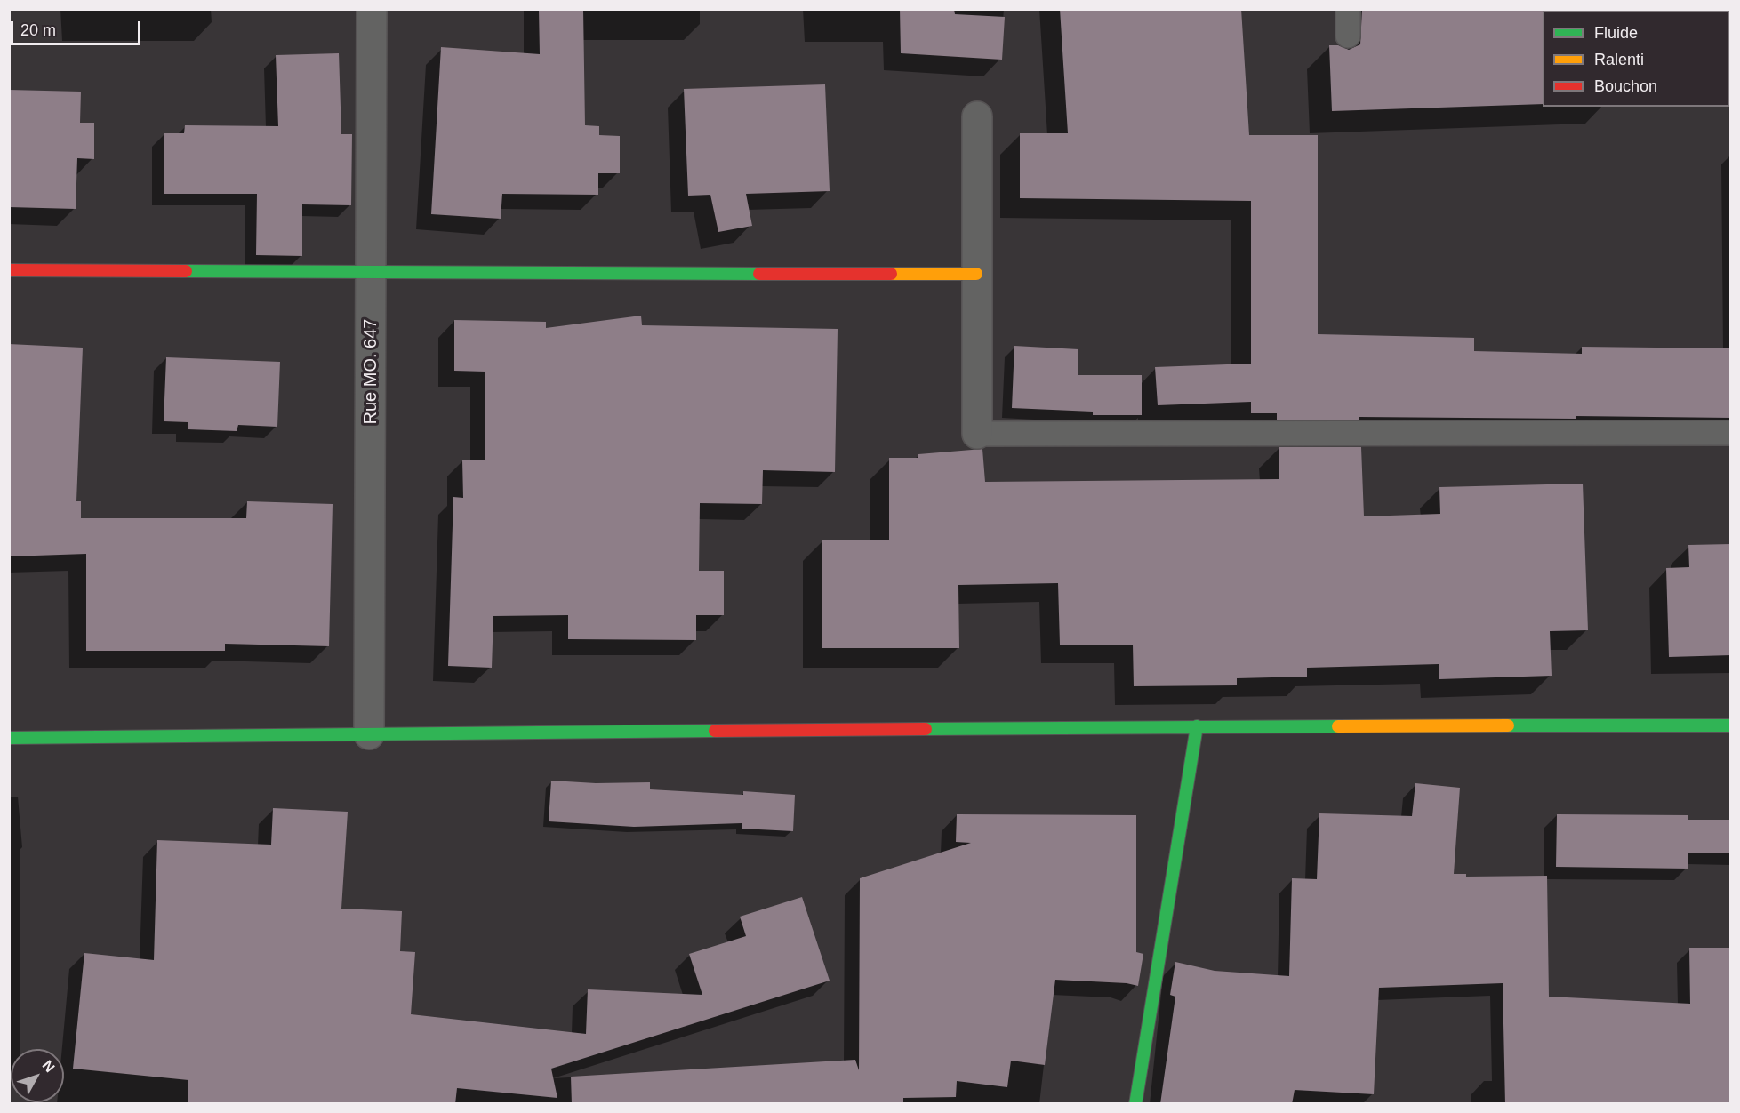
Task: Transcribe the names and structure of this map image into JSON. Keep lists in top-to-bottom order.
{
  "streets": {
    "street": ["Rue MO. 647"]
  },
  "legend": ["Fluide", "Ralenti", "Bouchon"],
  "scale_bar": "20 m",
  "north": "top right"
}
